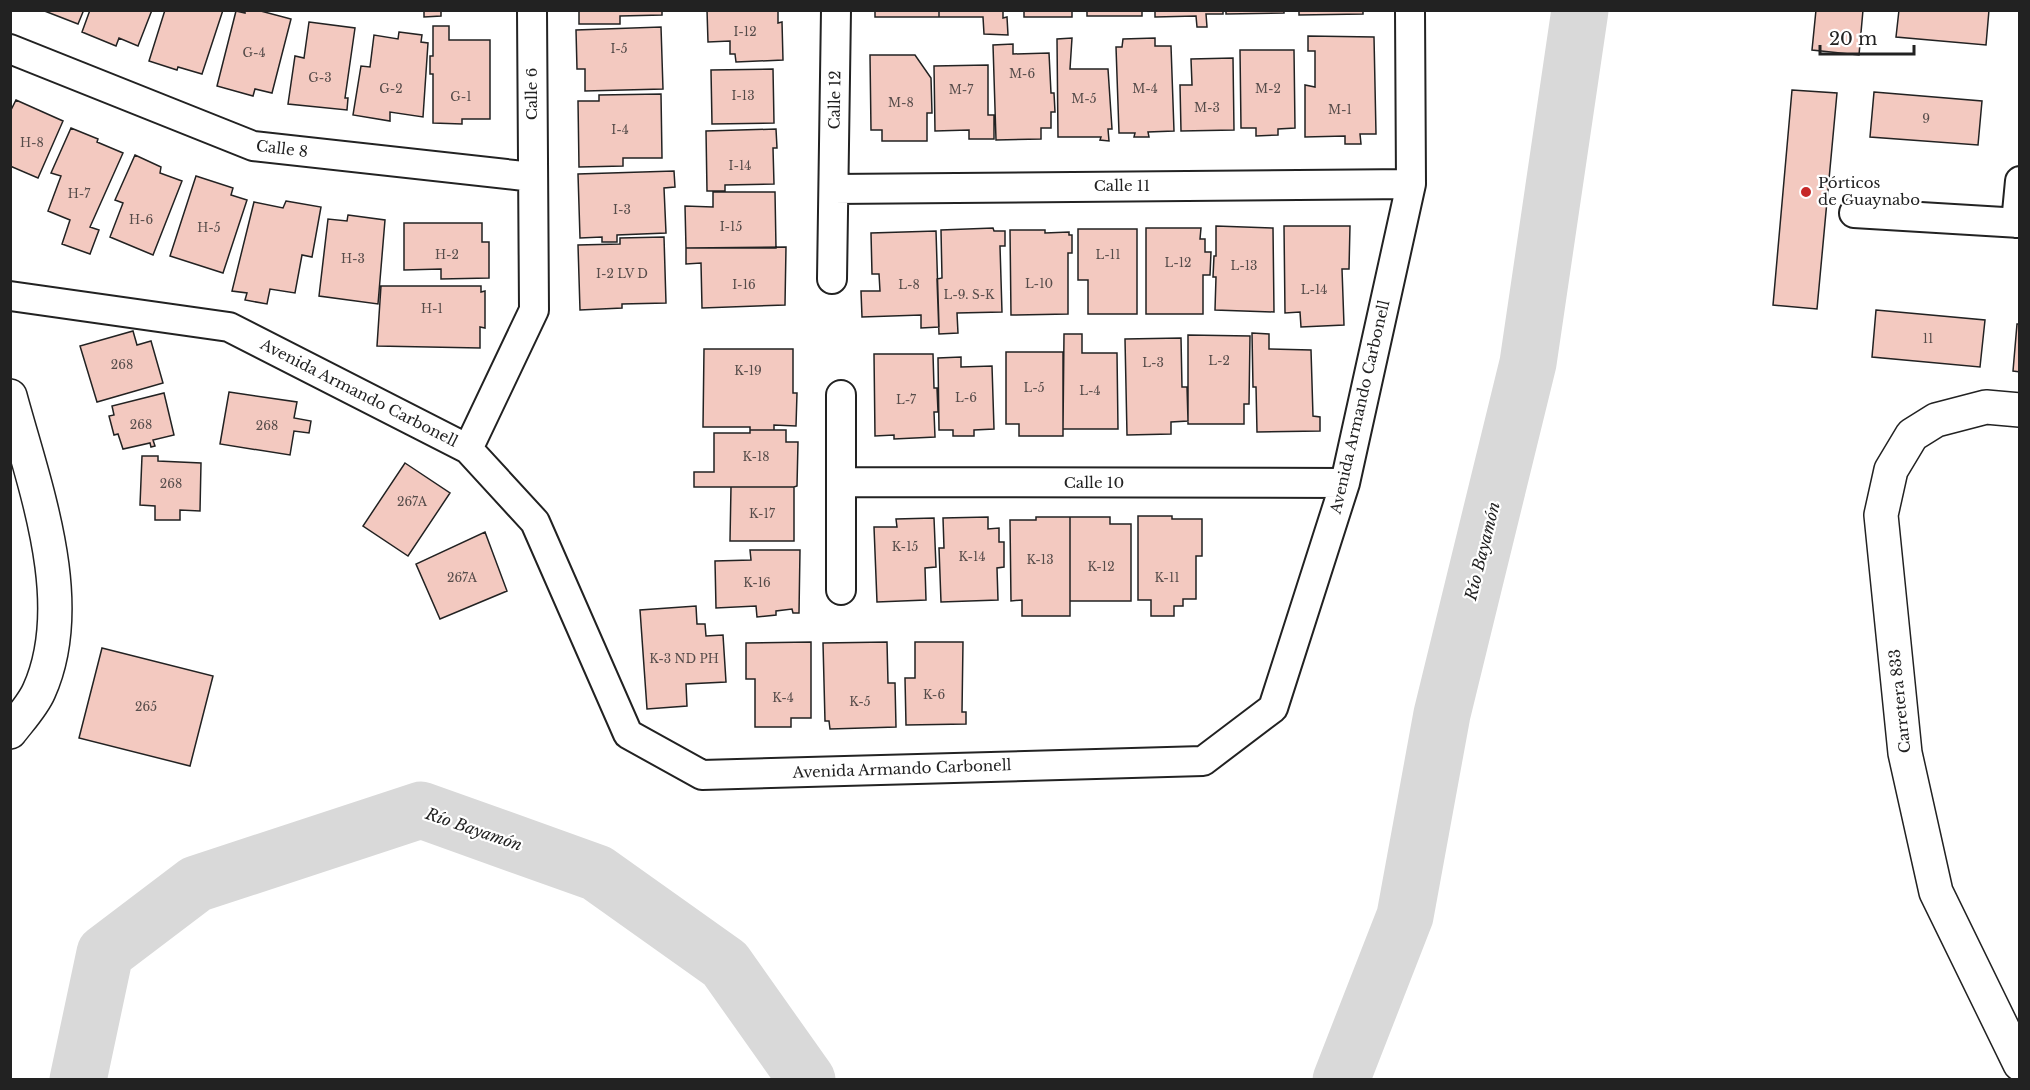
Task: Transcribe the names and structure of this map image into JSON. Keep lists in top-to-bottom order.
{
  "streets": {
    "street": [
      "Calle 6",
      "Calle 12",
      "Calle 8",
      "Calle 11",
      "Avenida Armando Carbonell",
      "Calle 10",
      "Carretera 833"
    ]
  },
  "crossings": [
    ["Calle 6", "Calle 8"],
    ["Calle 6", "Avenida Armando Carbonell"],
    ["Calle 12", "Calle 11"],
    ["Calle 11", "Avenida Armando Carbonell"],
    ["Avenida Armando Carbonell", "Calle 10"]
  ],
  "water": ["Río Bayamón"],
  "places": ["Pórticos de Guaynabo"],
  "house_numbers": [
    "I-12",
    "I-5",
    "G-4",
    "M-6",
    "G-3",
    "G-2",
    "M-4",
    "M-2",
    "M-7",
    "I-13",
    "G-1",
    "M-5",
    "M-8",
    "M-3",
    "M-1",
    "9",
    "I-4",
    "H-8",
    "I-14",
    "H-7",
    "I-3",
    "H-6",
    "I-15",
    "H-5",
    "H-2",
    "L-11",
    "H-3",
    "L-12",
    "L-13",
    "I-2 LV D",
    "L-10",
    "I-16",
    "L-8",
    "L-14",
    "L-9. S-K",
    "H-1",
    "11",
    "L-2",
    "L-3",
    "268",
    "K-19",
    "L-5",
    "L-4",
    "L-6",
    "L-7",
    "268",
    "268",
    "K-18",
    "268",
    "267A",
    "K-17",
    "K-15",
    "K-14",
    "K-13",
    "K-12",
    "267A",
    "K-11",
    "K-16",
    "K-3 ND PH",
    "K-6",
    "K-4",
    "K-5",
    "265"
  ],
  "scale_bar": "20 m"
}
